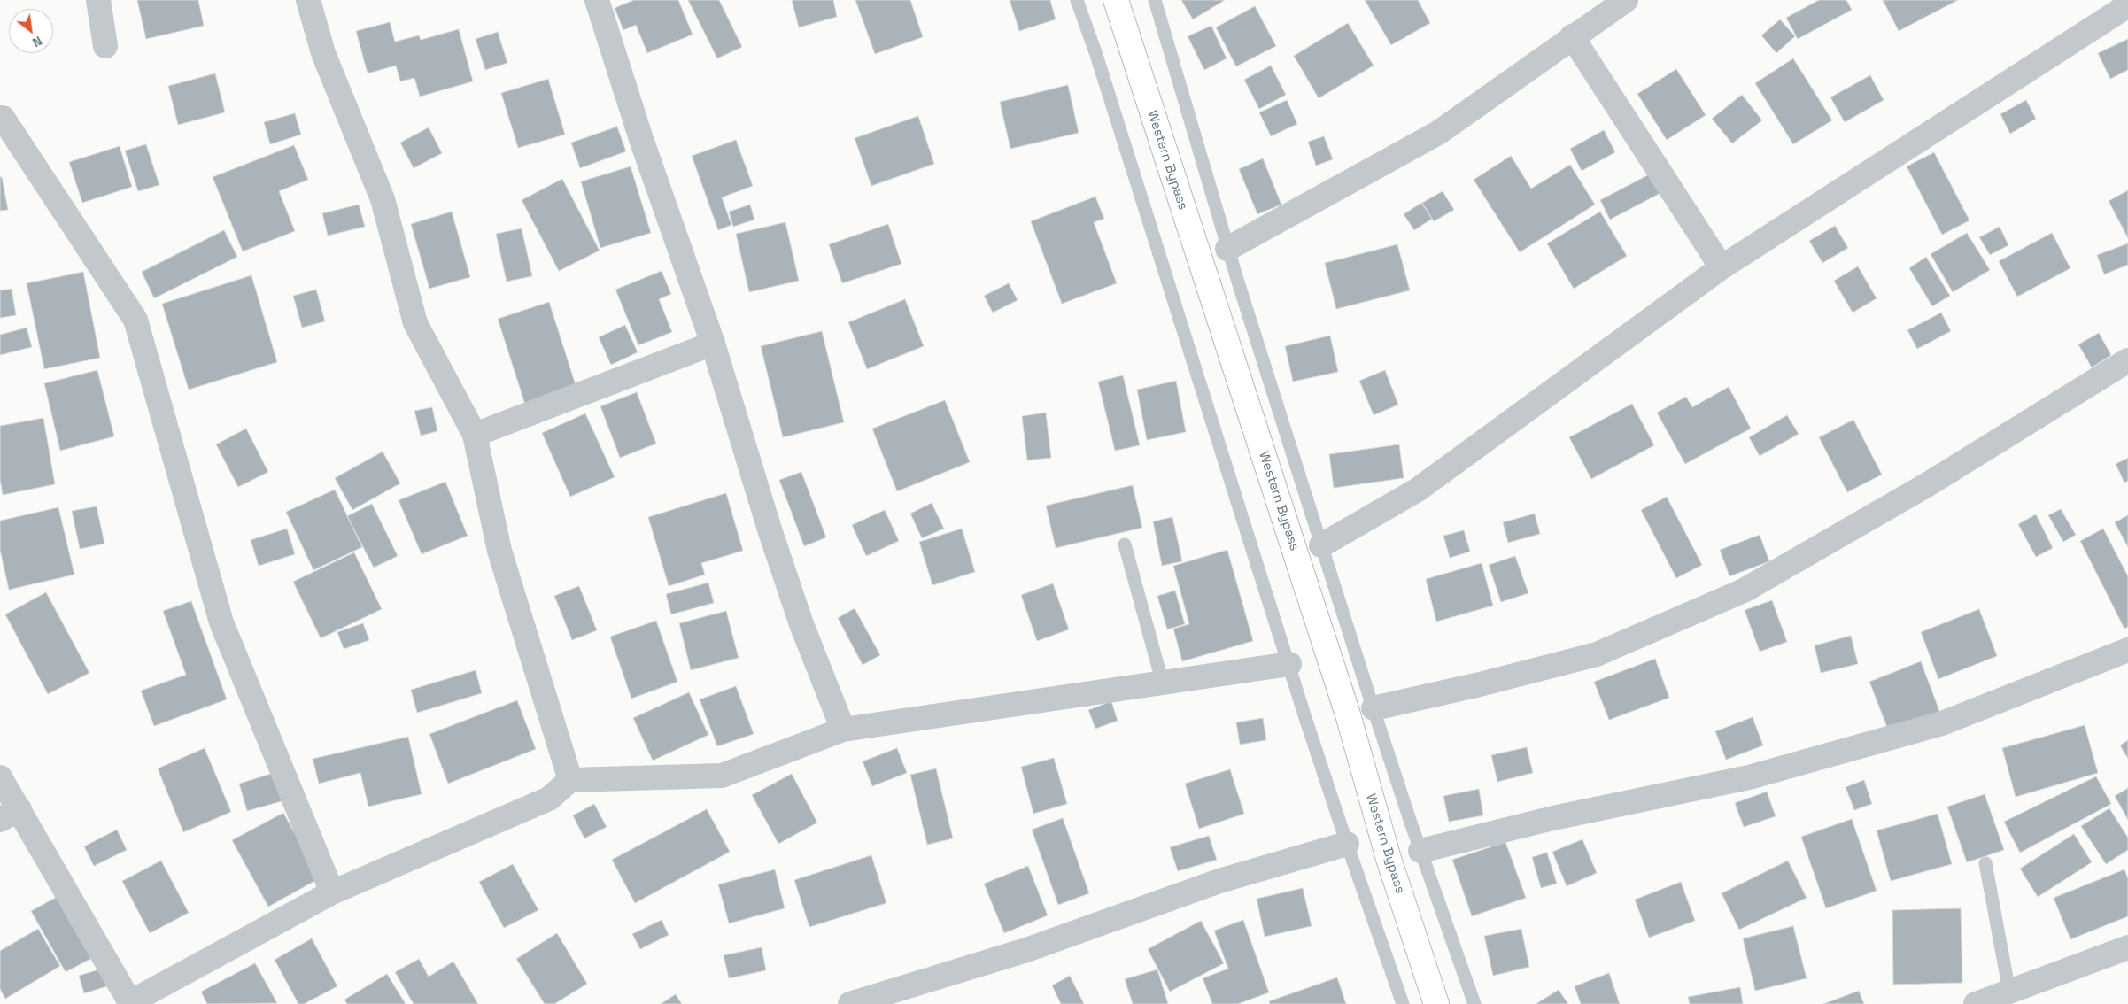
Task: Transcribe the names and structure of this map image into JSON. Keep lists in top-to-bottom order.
{
  "streets": {
    "main road": ["Western Bypass"]
  },
  "north": "bottom right"
}
